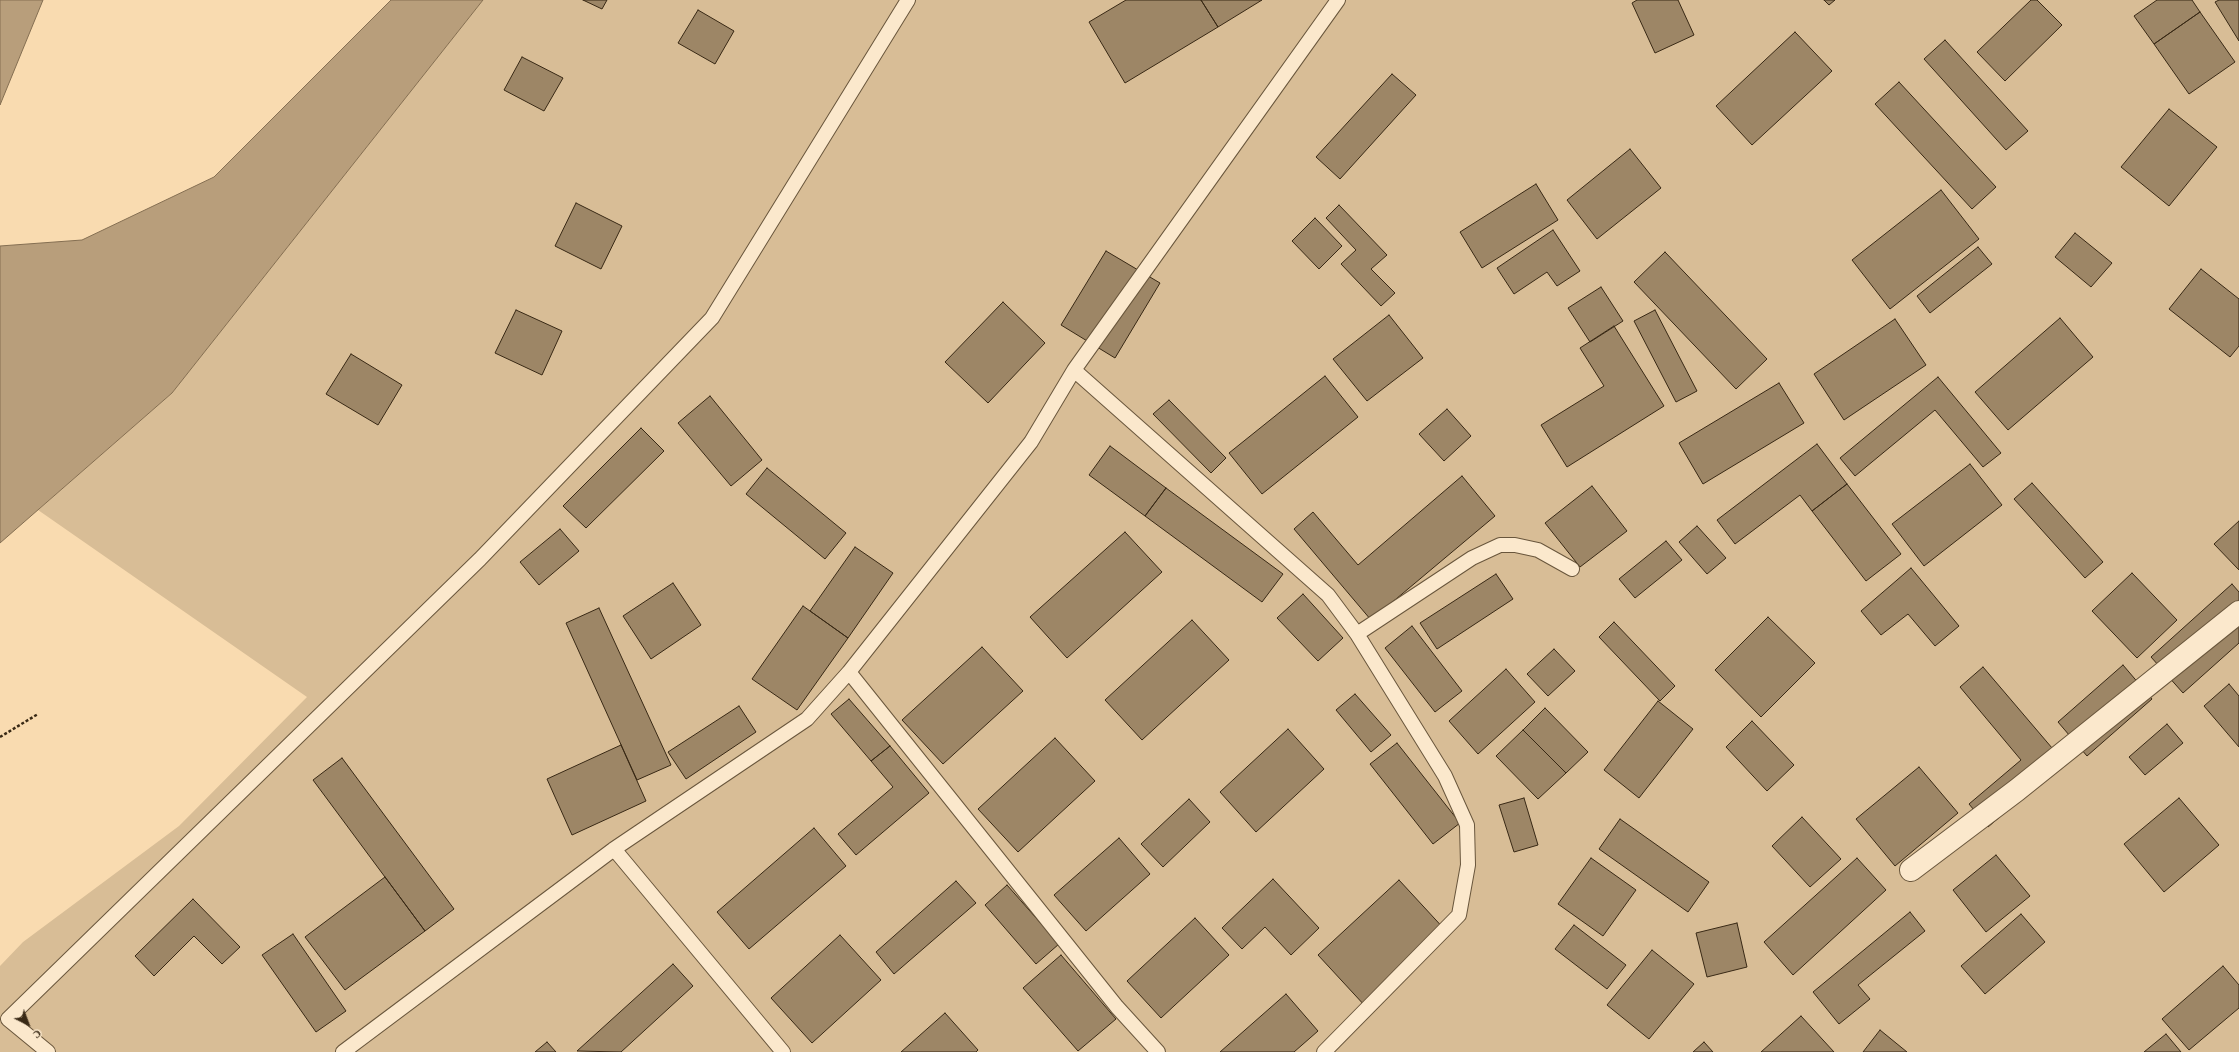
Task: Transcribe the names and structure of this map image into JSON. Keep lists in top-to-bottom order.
{
  "north": "bottom right"
}
